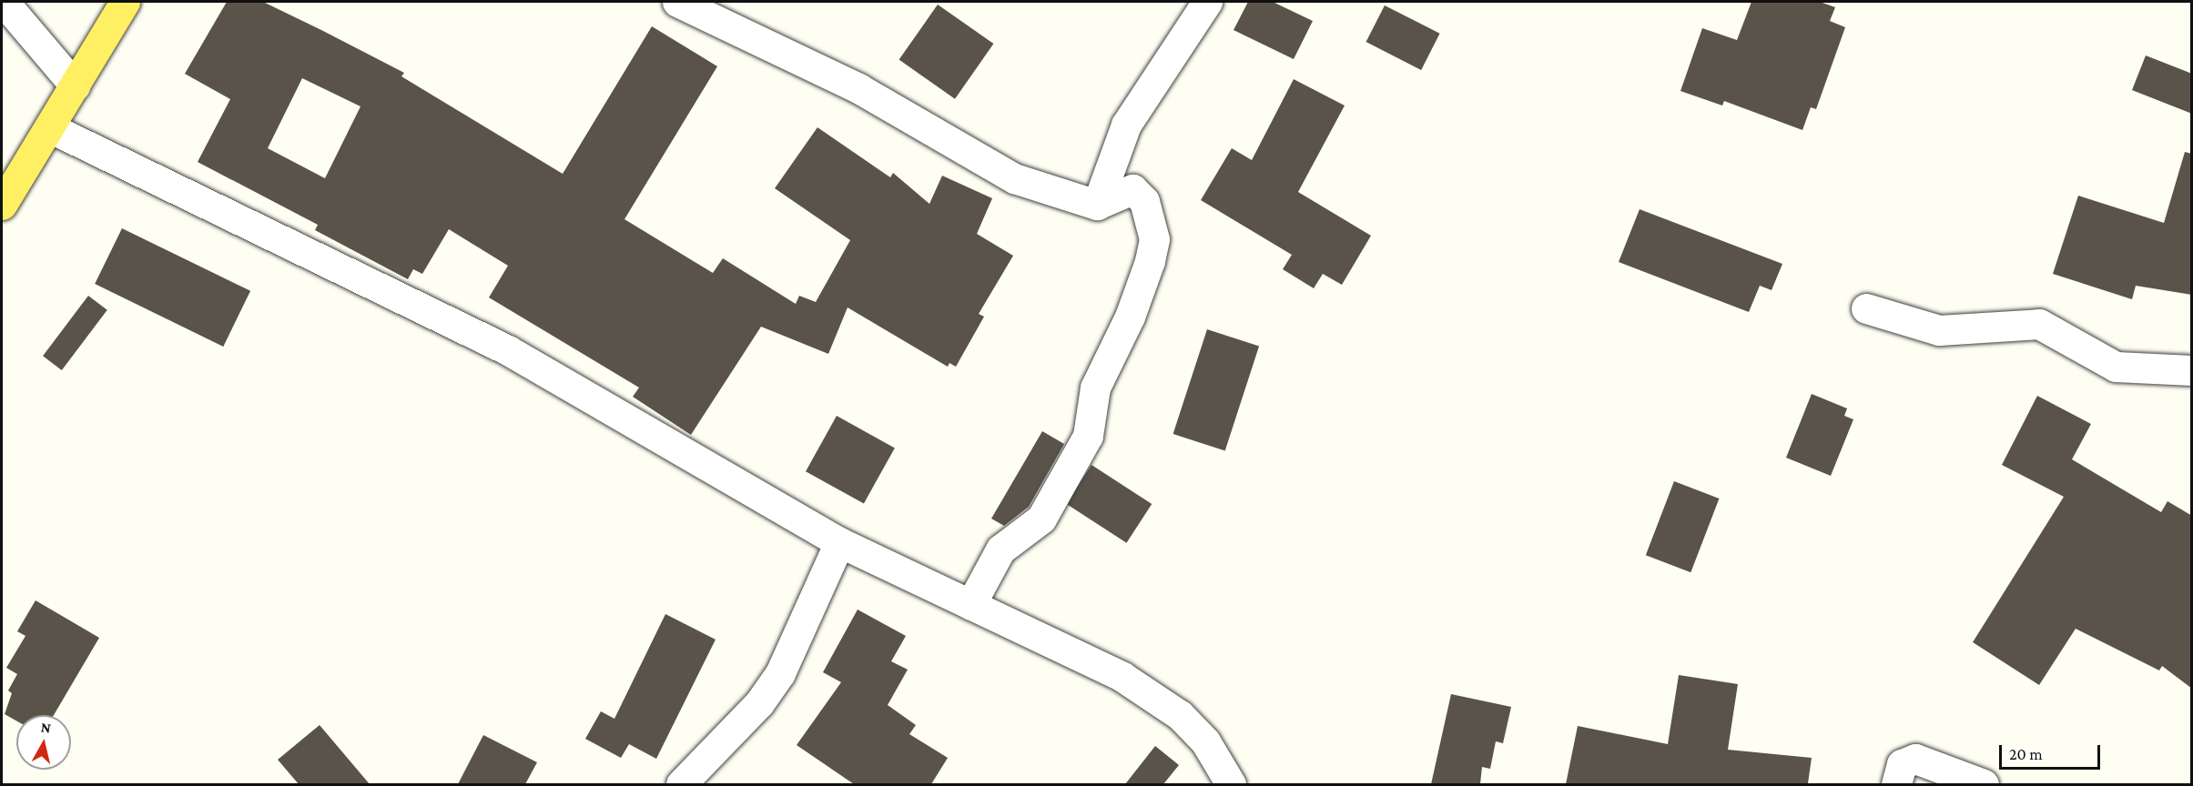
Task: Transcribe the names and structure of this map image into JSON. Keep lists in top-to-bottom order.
{
  "scale_bar": "20 m",
  "north": "top"
}
